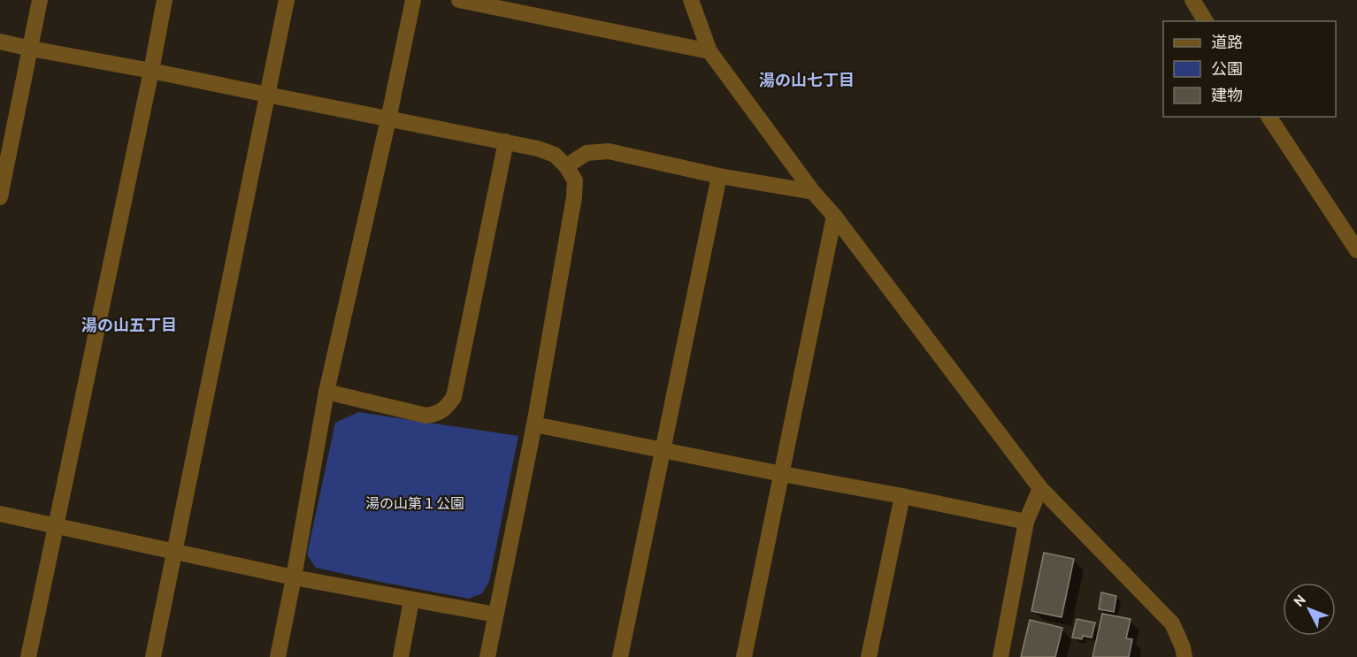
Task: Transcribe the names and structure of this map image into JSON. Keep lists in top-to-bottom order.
{
  "districts": ["湯の山七丁目", "湯の山五丁目"],
  "parks": ["湯の山第１公園"],
  "legend": ["道路", "公園", "建物"],
  "north": "top left"
}
